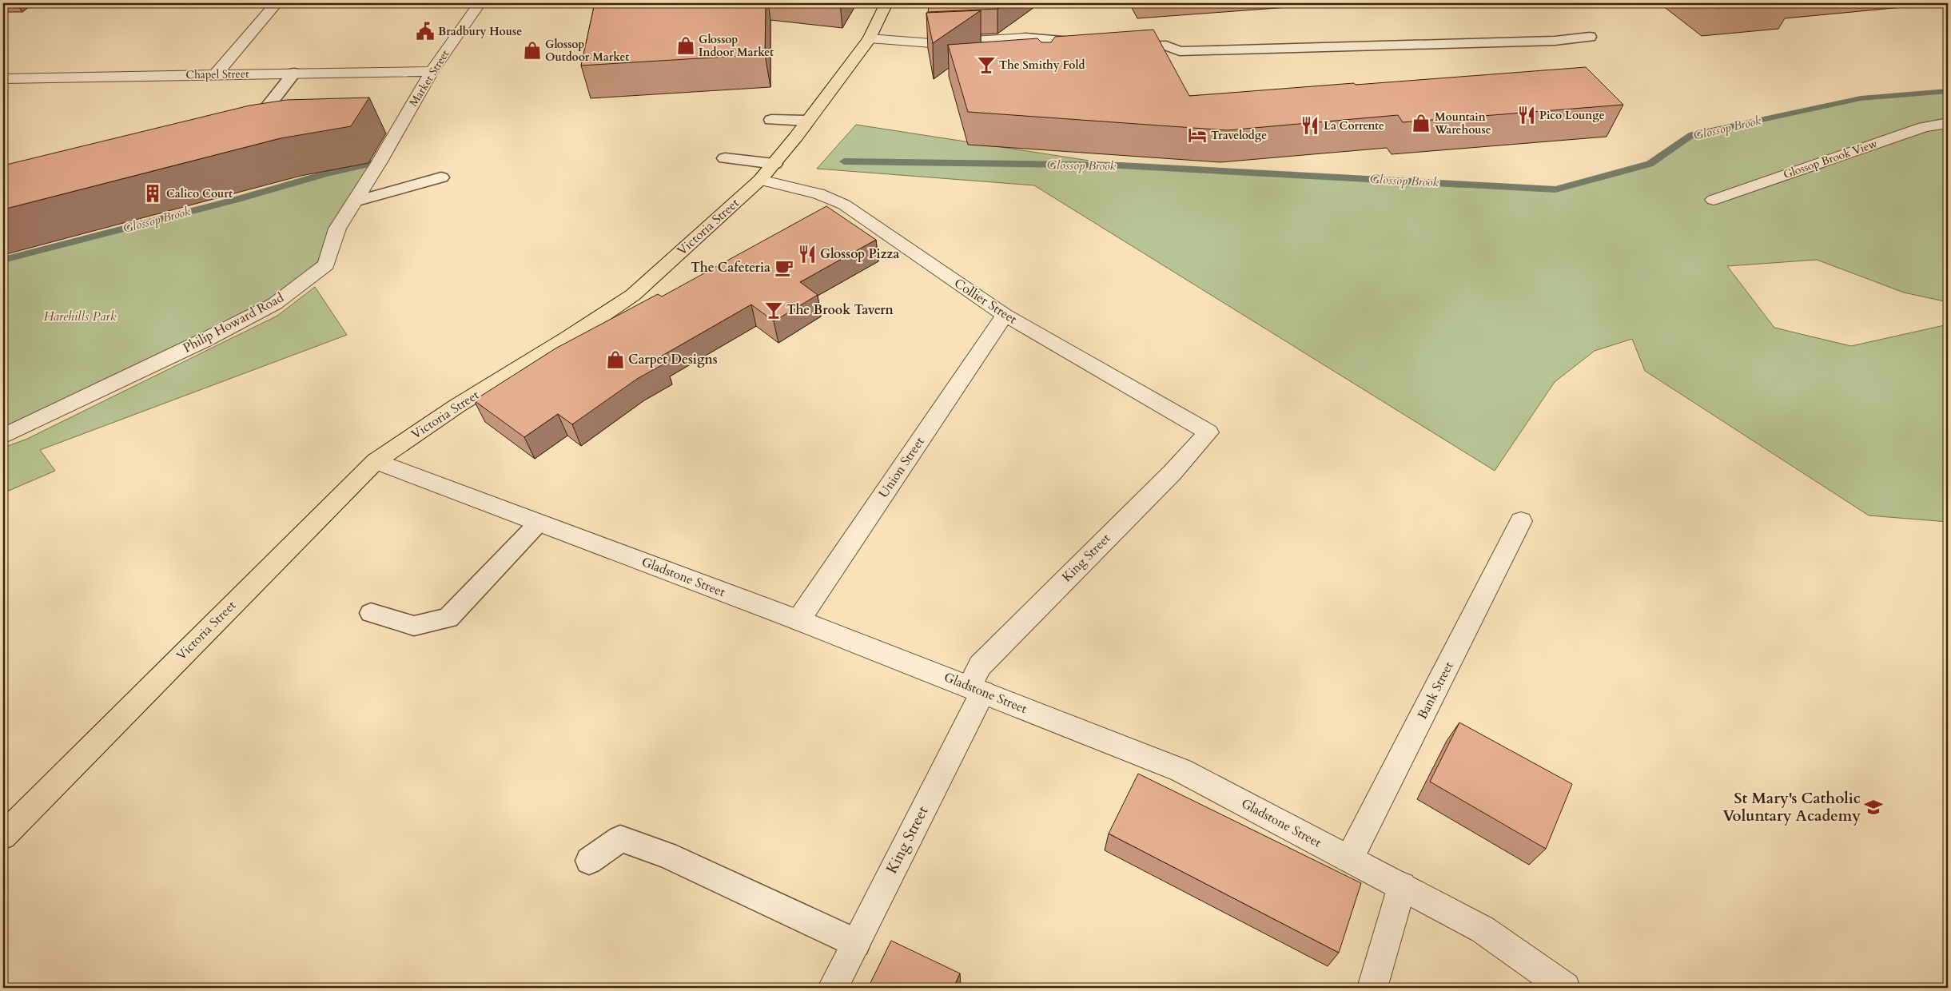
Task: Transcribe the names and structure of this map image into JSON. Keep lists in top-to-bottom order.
{
  "streets": {
    "main road": ["Victoria Street"],
    "street": [
      "Chapel Street",
      "Market Street",
      "Glossop Brook View",
      "Collier Street",
      "Philip Howard Road",
      "Union Street",
      "King Street",
      "Gladstone Street",
      "Bank Street"
    ]
  },
  "crossings": [
    ["Chapel Street", "Market Street"],
    ["Market Street", "Philip Howard Road"],
    ["Victoria Street", "Collier Street"],
    ["Victoria Street", "Gladstone Street"],
    ["Collier Street", "Union Street"],
    ["Collier Street", "King Street"],
    ["Union Street", "Gladstone Street"],
    ["King Street", "Gladstone Street"],
    ["Gladstone Street", "Bank Street"]
  ],
  "water": ["Glossop Brook"],
  "parks": ["Harehills Park"],
  "places": {
    "public building": ["Bradbury House"],
    "shop": [
      "Glossop Indoor Market",
      "Glossop Outdoor Market",
      "Mountain Warehouse",
      "Carpet Designs"
    ],
    "bar": ["The Smithy Fold", "The Brook Tavern"],
    "restaurant": ["Pico Lounge", "La Corrente", "Glossop Pizza"],
    "hotel": ["Travelodge"],
    "building": ["Calico Court"],
    "cafe": ["The Cafeteria"],
    "school or university": ["St Mary's Catholic Voluntary Academy"]
  }
}
